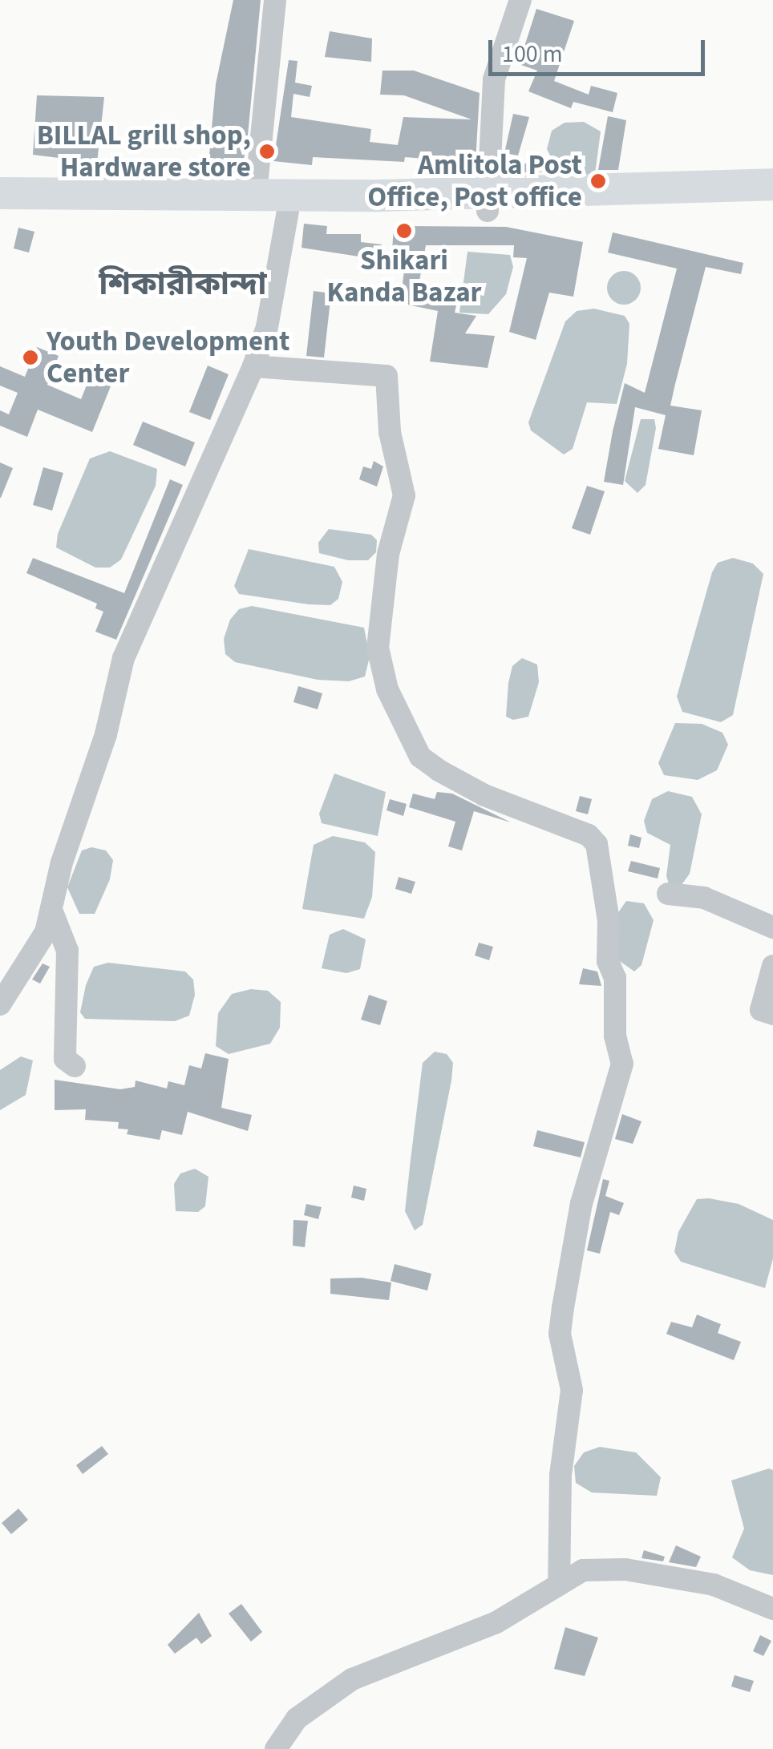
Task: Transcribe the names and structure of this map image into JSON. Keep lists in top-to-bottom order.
{
  "districts": ["শিকারীকান্দা"],
  "places": [
    "BILLAL grill shop, Hardware store",
    "Amlitola Post Office, Post office",
    "Shikari Kanda Bazar",
    "Youth Development Center"
  ],
  "scale_bar": "100 m"
}
